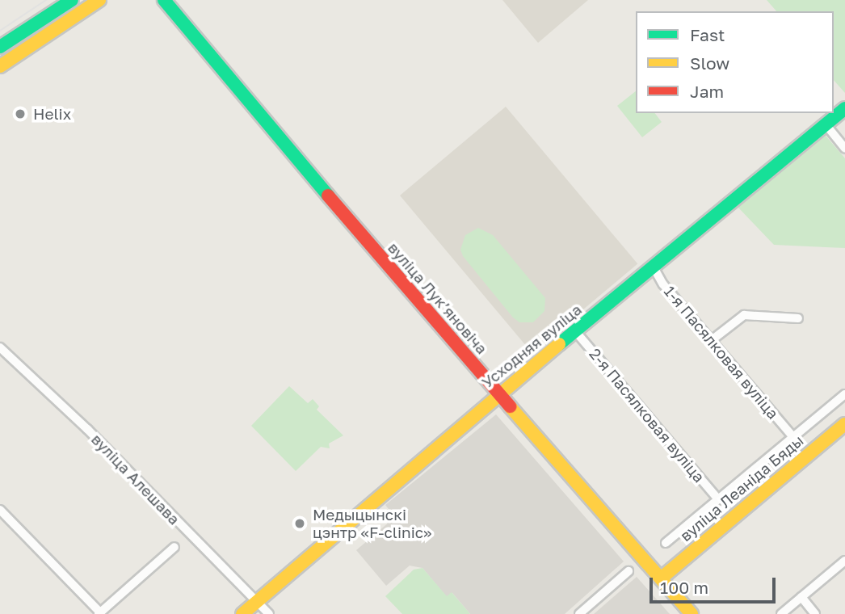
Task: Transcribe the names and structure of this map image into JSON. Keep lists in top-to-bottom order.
{
  "streets": {
    "main road": ["вуліца Лукʼяновіча", "Усходняя вуліца", "вуліца Леаніда Бяды"],
    "street": ["1-я Пасялковая вуліца", "2-я Пасялковая вуліца", "вуліца Алешава"]
  },
  "crossings": [
    ["вуліца Лукʼяновіча", "Усходняя вуліца"],
    ["вуліца Лукʼяновіча", "вуліца Леаніда Бяды"],
    ["Усходняя вуліца", "1-я Пасялковая вуліца"],
    ["Усходняя вуліца", "2-я Пасялковая вуліца"],
    ["Усходняя вуліца", "вуліца Алешава"]
  ],
  "places": ["Helix", "Медыцынскі цэнтр «F-clinic»"],
  "legend": ["Fast", "Slow", "Jam"],
  "scale_bar": "100 m"
}
